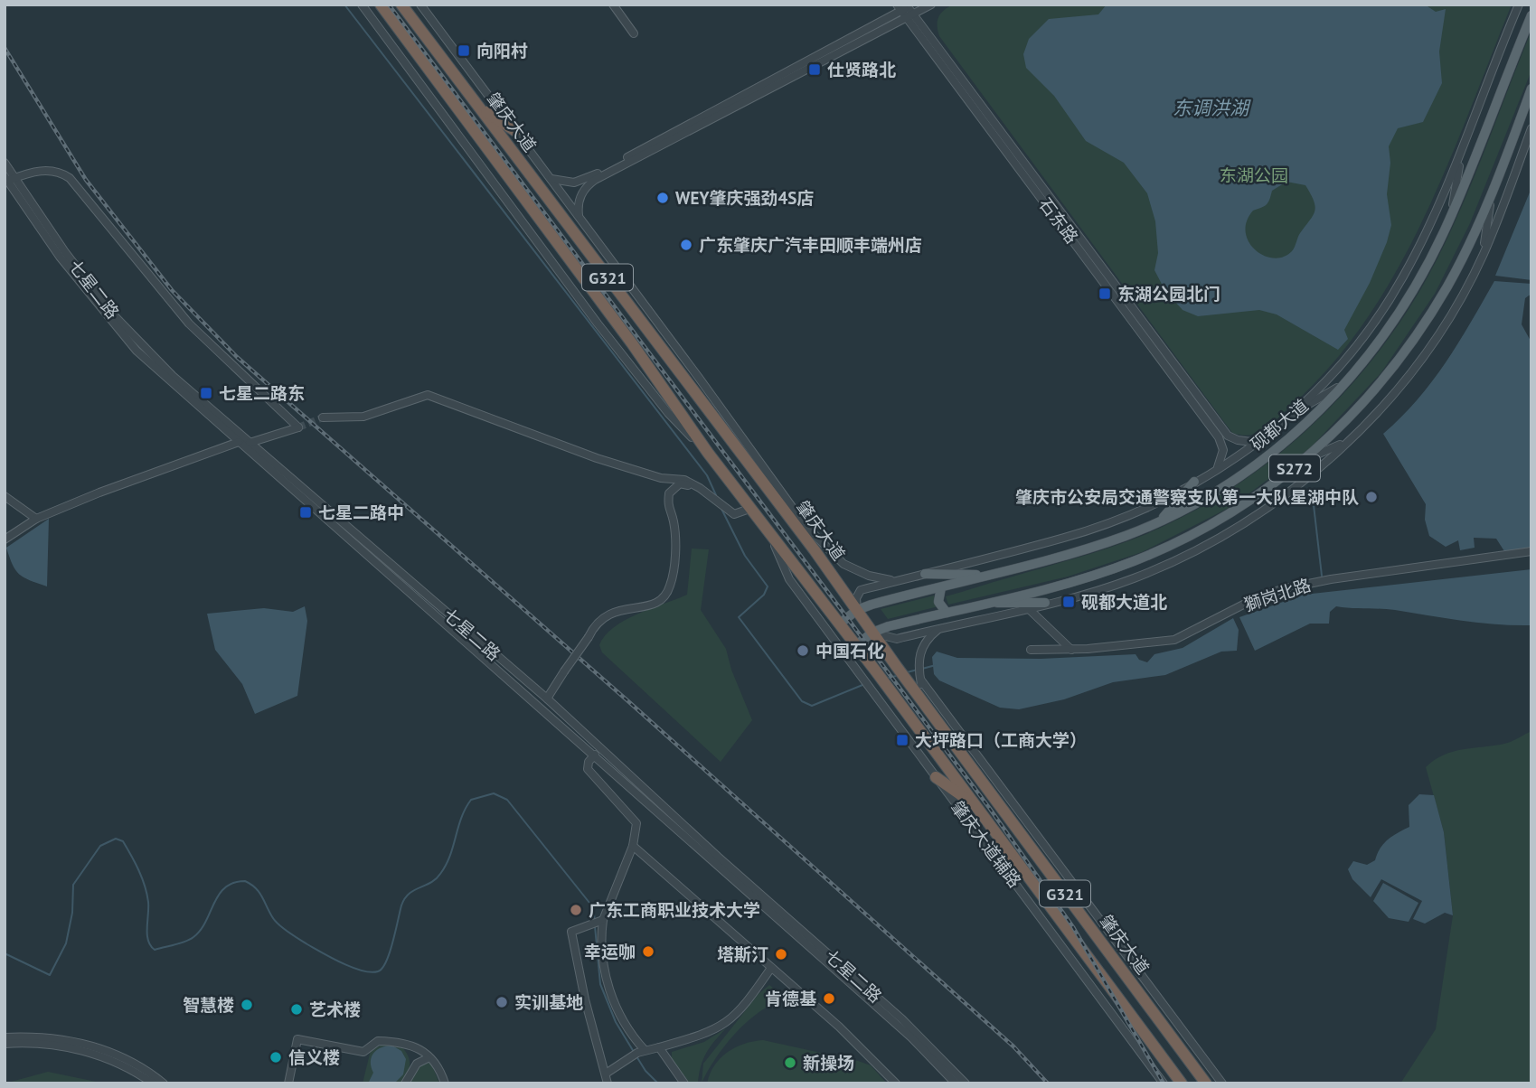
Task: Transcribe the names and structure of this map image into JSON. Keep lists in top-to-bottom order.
{
  "streets": {
    "highway": ["肇庆大道", "G321"],
    "main road": ["砚都大道", "S272"],
    "street": [
      "石东路",
      "七星二路",
      "獅岗北路",
      "肇庆大道辅路"
    ]
  },
  "crossings": [
    ["肇庆大道", "砚都大道"],
    ["肇庆大道", "S272"],
    ["肇庆大道", "肇庆大道辅路"]
  ],
  "water": ["东调洪湖"],
  "parks": ["东湖公园"],
  "places": {
    "transit": [
      "向阳村",
      "仕贤路北",
      "东湖公园北门",
      "七星二路东",
      "七星二路中",
      "砚都大道北",
      "大坪路口（工商大学）"
    ],
    "other": [
      "WEY肇庆强劲4S店",
      "广东肇庆广汽丰田顺丰端州店",
      "肇庆市公安局交通警察支队第一大队星湖中队",
      "中国石化",
      "广东工商职业技术大学",
      "幸运咖",
      "塔斯汀",
      "肯德基",
      "实训基地",
      "智慧楼",
      "艺术楼",
      "信义楼",
      "新操场"
    ]
  }
}
